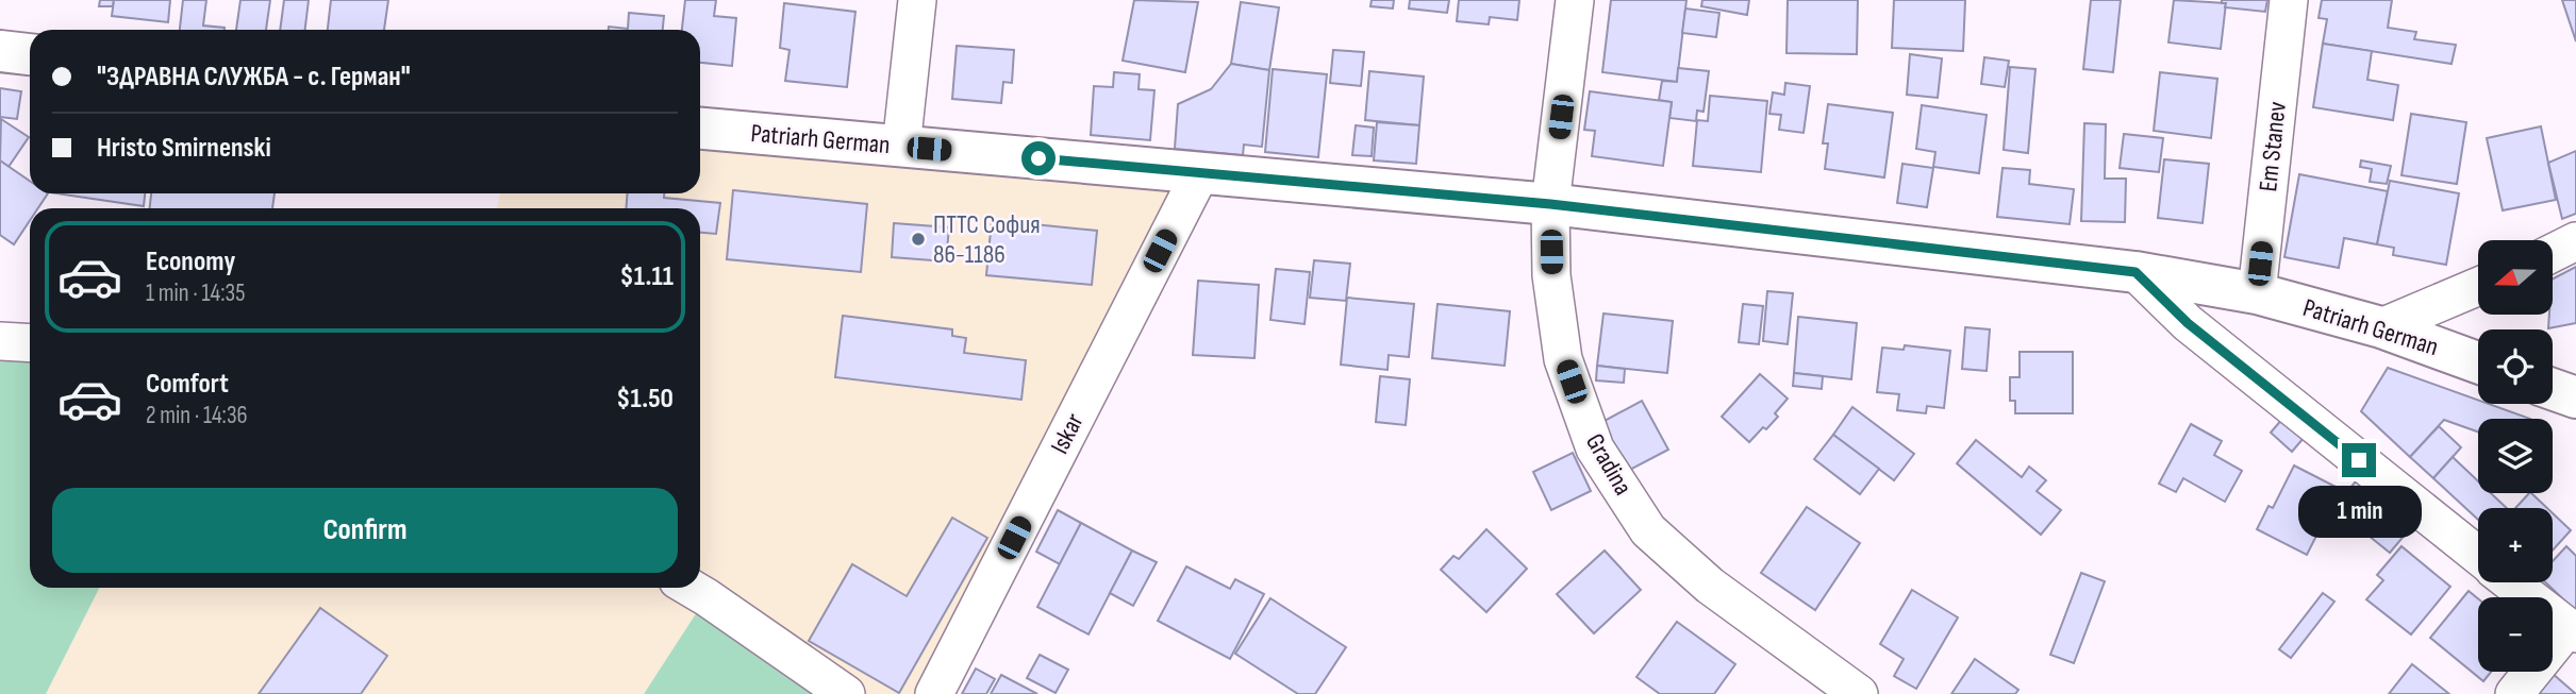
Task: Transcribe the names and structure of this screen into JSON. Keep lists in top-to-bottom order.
{
  "streets": {
    "street": [
      "Patriarh German",
      "Em Stanev",
      "Iskar",
      "Gradina"
    ]
  },
  "crossings": [
    ["Patriarh German", "Em Stanev"],
    ["Patriarh German", "Iskar"],
    ["Patriarh German", "Gradina"]
  ],
  "places": ["ПТТС София 86-1186"],
  "north": "left",
  "page": {
    "banner": ["\"ЗДРАВНА СЛУЖБА - с. Герман\"", "Hristo Smirnenski"],
    "list": [
      {
        "name": "Economy",
        "note": "1 min · 14:35",
        "value": "$1.11"
      },
      {
        "name": "Comfort",
        "note": "2 min · 14:36",
        "value": "$1.50"
      }
    ],
    "map_buttons": ["+", "−"],
    "buttons": "Confirm",
    "bubble": "1 min"
  }
}
